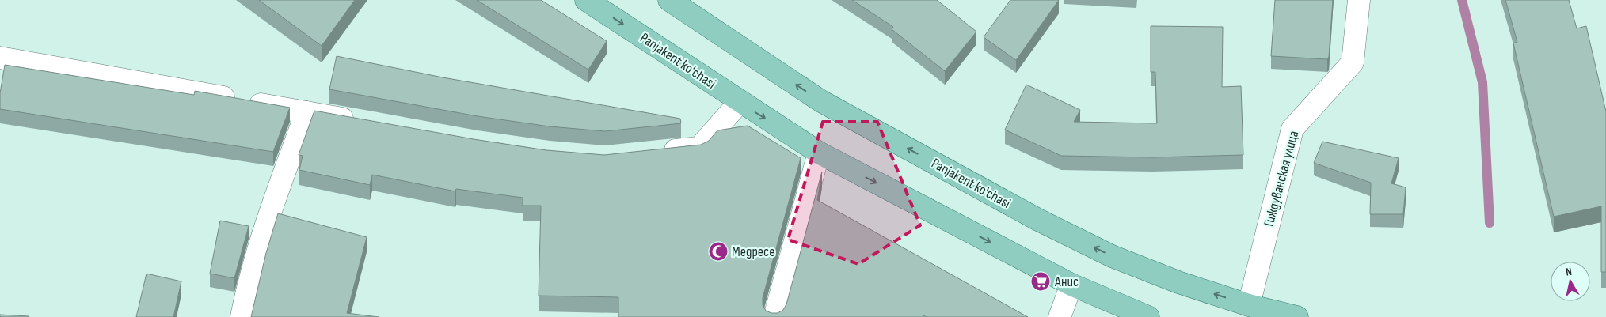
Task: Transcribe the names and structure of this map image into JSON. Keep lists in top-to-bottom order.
{
  "streets": {
    "main road": ["Panjakent ko'chasi"],
    "street": ["Гиждуванская улица"]
  },
  "crossings": [
    ["Panjakent ko'chasi", "Гиждуванская улица"]
  ],
  "places": {
    "mosque": ["Медресе"],
    "supermarket": ["Анис"]
  },
  "north": "top"
}
